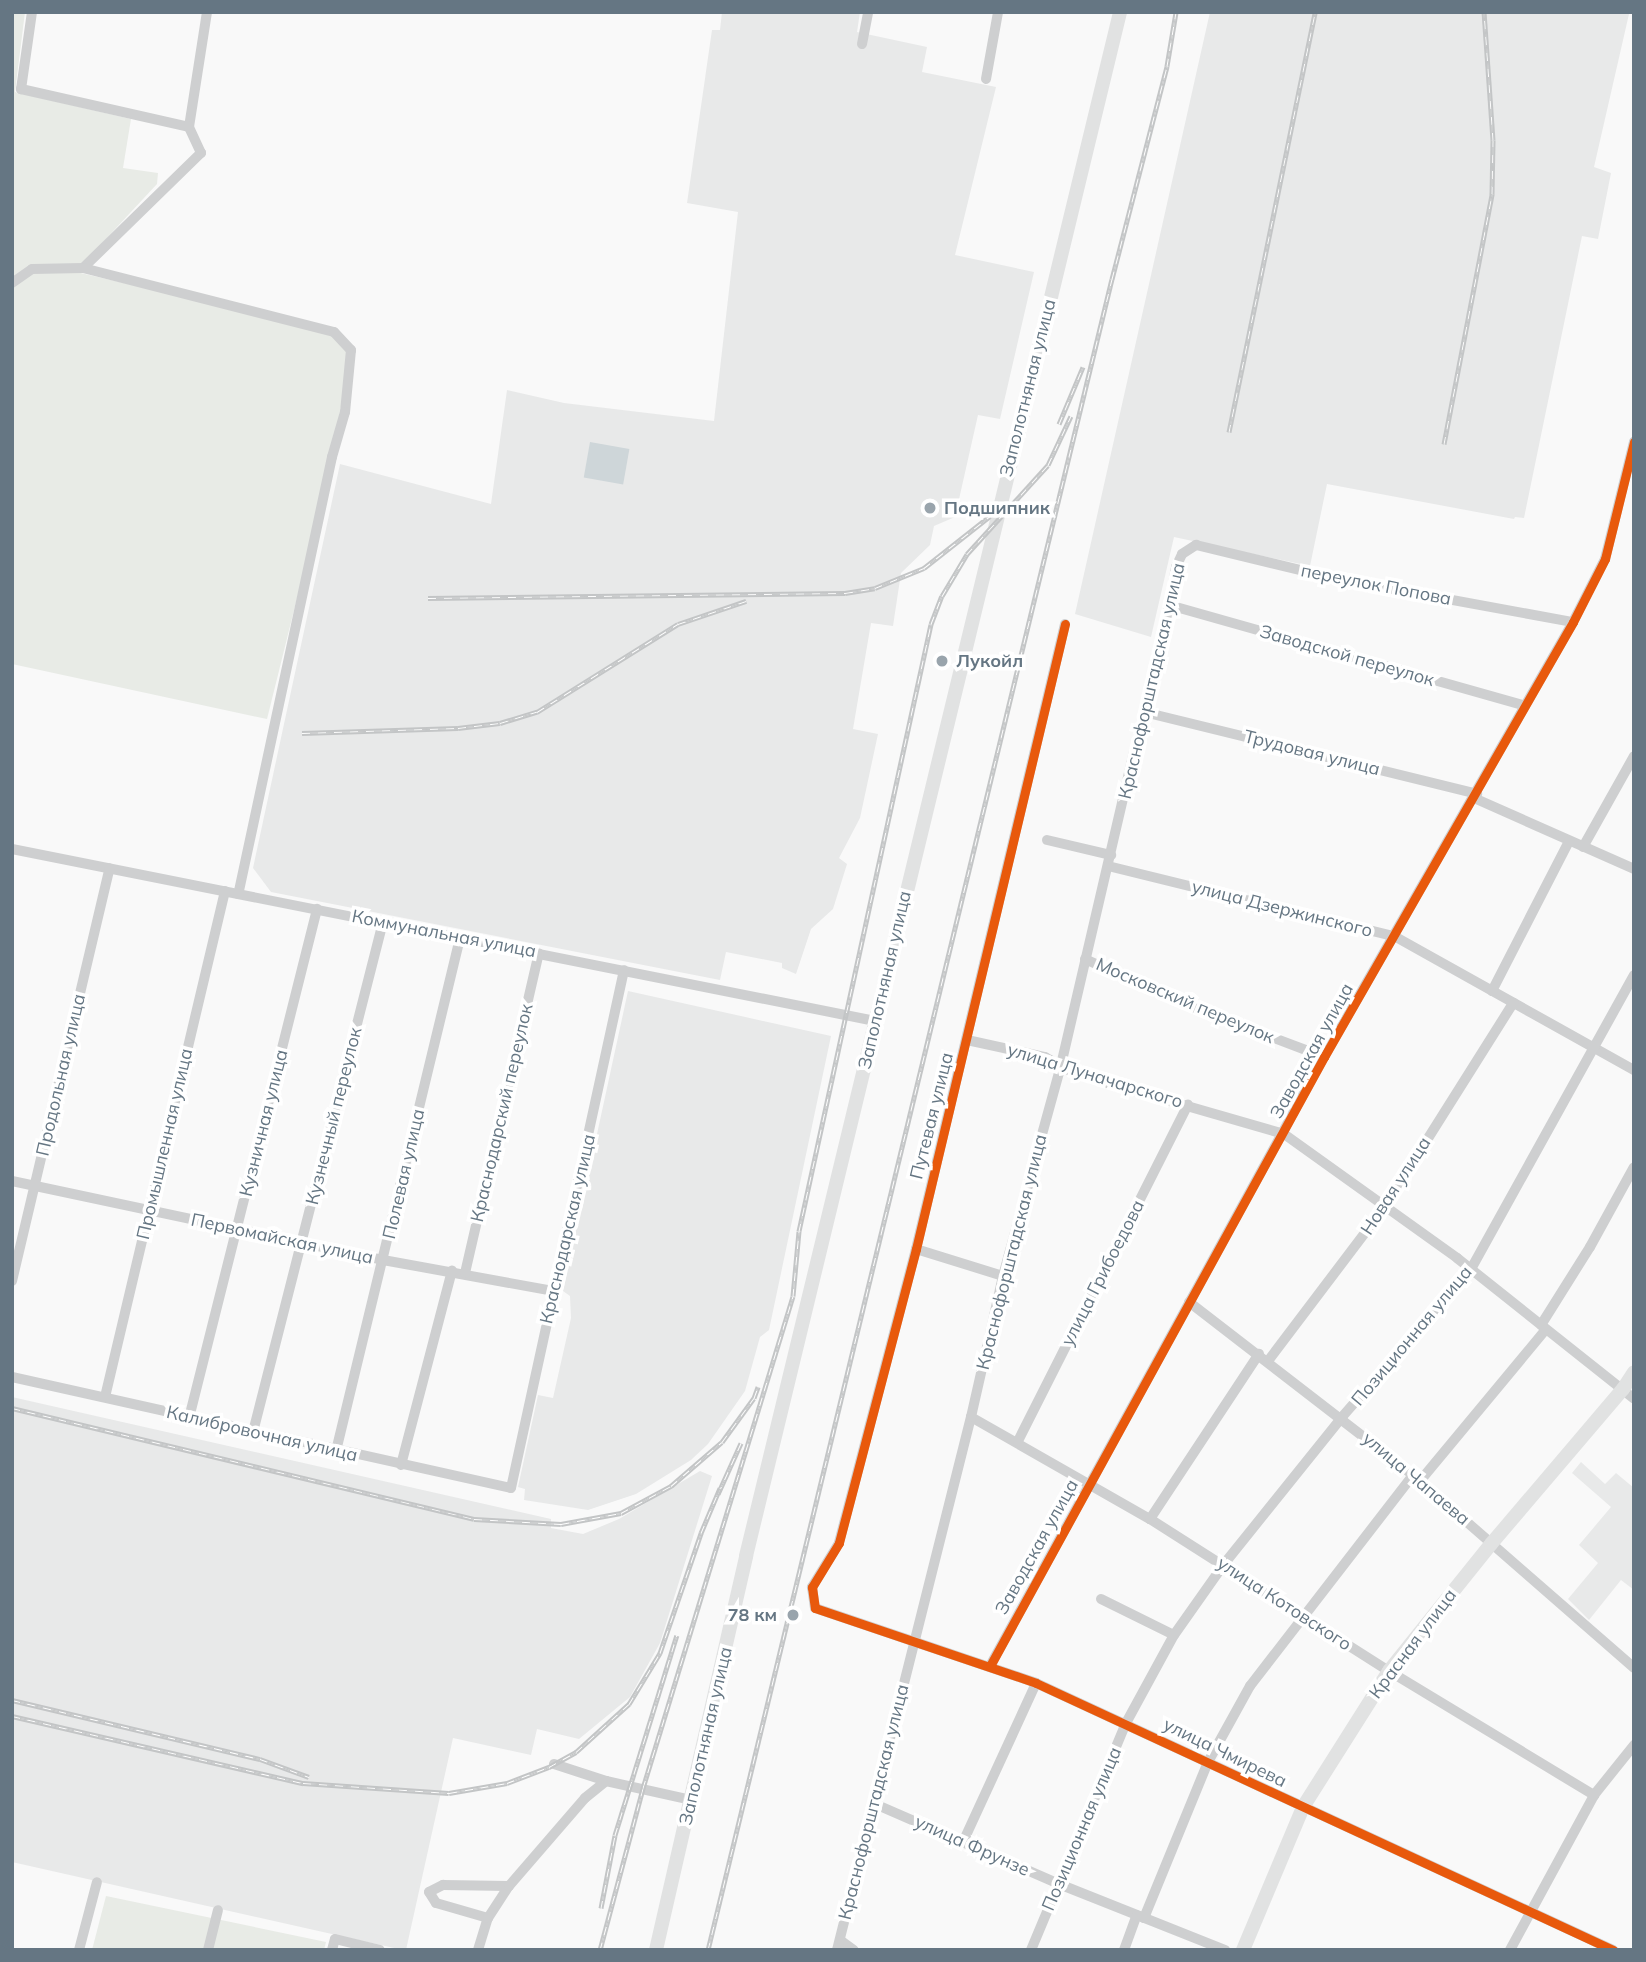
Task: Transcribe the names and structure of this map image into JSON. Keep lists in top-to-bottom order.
{
  "streets": {
    "main road": ["Заполотняная улица", "Красная улица"],
    "street": [
      "переулок Попова",
      "Заводской переулок",
      "Краснофорштадская улица",
      "Трудовая улица",
      "улица Дзержинского",
      "Коммунальная улица",
      "Московский переулок",
      "Заводская улица",
      "Продольная улица",
      "улица Луначарского",
      "Краснодарский переулок",
      "Кузнечный переулок",
      "Путевая улица",
      "Кузничная улица",
      "Промышленная улица",
      "Полевая улица",
      "Новая улица",
      "Краснодарская улица",
      "Первомайская улица",
      "улица Грибоедова",
      "Позиционная улица",
      "Калибровочная улица",
      "улица Чапаева",
      "улица Котовского",
      "улица Чмирева",
      "улица Фрунзе"
    ]
  },
  "crossings": [
    ["Заполотняная улица", "Коммунальная улица"],
    ["переулок Попова", "Краснофорштадская улица"],
    ["переулок Попова", "Заводская улица"],
    ["Заводской переулок", "Краснофорштадская улица"],
    ["Заводской переулок", "Заводская улица"],
    ["Краснофорштадская улица", "Трудовая улица"],
    ["Краснофорштадская улица", "улица Дзержинского"],
    ["Краснофорштадская улица", "Московский переулок"],
    ["Краснофорштадская улица", "улица Луначарского"],
    ["Краснофорштадская улица", "улица Котовского"],
    ["Краснофорштадская улица", "улица Чмирева"],
    ["Краснофорштадская улица", "улица Фрунзе"],
    ["Трудовая улица", "Заводская улица"],
    ["улица Дзержинского", "Заводская улица"],
    ["улица Дзержинского", "Новая улица"],
    ["улица Дзержинского", "Позиционная улица"],
    ["Коммунальная улица", "Продольная улица"],
    ["Коммунальная улица", "Краснодарский переулок"],
    ["Коммунальная улица", "Кузнечный переулок"],
    ["Коммунальная улица", "Кузничная улица"],
    ["Коммунальная улица", "Промышленная улица"],
    ["Коммунальная улица", "Полевая улица"],
    ["Коммунальная улица", "Краснодарская улица"],
    ["Московский переулок", "Заводская улица"],
    ["Заводская улица", "улица Луначарского"],
    ["Заводская улица", "улица Чапаева"],
    ["Заводская улица", "улица Котовского"],
    ["Заводская улица", "улица Чмирева"],
    ["Продольная улица", "Первомайская улица"],
    ["улица Луначарского", "Путевая улица"],
    ["улица Луначарского", "Новая улица"],
    ["улица Луначарского", "улица Грибоедова"],
    ["улица Луначарского", "Позиционная улица"],
    ["улица Луначарского", "Красная улица"],
    ["Краснодарский переулок", "Первомайская улица"],
    ["Кузнечный переулок", "Первомайская улица"],
    ["Кузнечный переулок", "Калибровочная улица"],
    ["Путевая улица", "улица Чмирева"],
    ["Кузничная улица", "Первомайская улица"],
    ["Кузничная улица", "Калибровочная улица"],
    ["Промышленная улица", "Первомайская улица"],
    ["Промышленная улица", "Калибровочная улица"],
    ["Полевая улица", "Первомайская улица"],
    ["Полевая улица", "Калибровочная улица"],
    ["Новая улица", "улица Чапаева"],
    ["Новая улица", "улица Котовского"],
    ["Краснодарская улица", "Первомайская улица"],
    ["Краснодарская улица", "Калибровочная улица"],
    ["улица Грибоедова", "улица Котовского"],
    ["Позиционная улица", "улица Чапаева"],
    ["Позиционная улица", "улица Котовского"],
    ["Позиционная улица", "улица Чмирева"],
    ["Позиционная улица", "улица Фрунзе"],
    ["улица Чапаева", "Красная улица"],
    ["улица Котовского", "Красная улица"],
    ["Красная улица", "улица Чмирева"]
  ],
  "places": ["Подшипник", "Лукойл", "78 км"]
}
